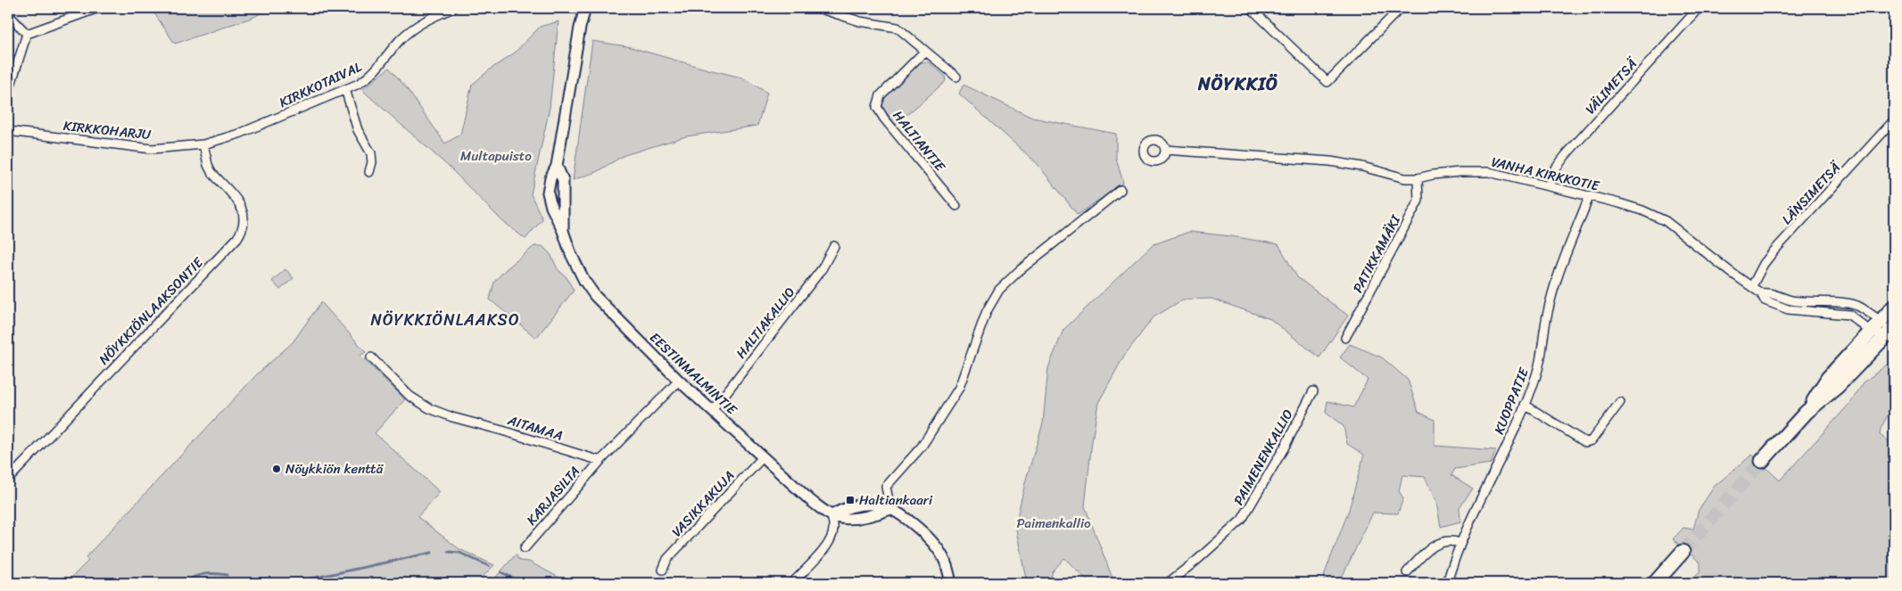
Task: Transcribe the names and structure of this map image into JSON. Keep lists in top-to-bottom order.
{
  "streets": {
    "street": [
      "KIRKKOTAIVAL",
      "VÄLIMETSÄ",
      "KIRKKOHARJU",
      "HALTIANTIE",
      "VANHA KIRKKOTIE",
      "LÄNSIMETSÄ",
      "PATIKKAMÄKI",
      "NÖYKKIÖNLAAKSONTIE",
      "HALTIAKALLIO",
      "EESTINMALMINTIE",
      "KUOPPATIE",
      "AITAMAA",
      "PAIMENENKALLIO",
      "KARJASILTA",
      "VASIKKAKUJA"
    ]
  },
  "crossings": [
    ["KIRKKOTAIVAL", "KIRKKOHARJU"],
    ["KIRKKOTAIVAL", "NÖYKKIÖNLAAKSONTIE"],
    ["VÄLIMETSÄ", "VANHA KIRKKOTIE"],
    ["KIRKKOHARJU", "NÖYKKIÖNLAAKSONTIE"],
    ["VANHA KIRKKOTIE", "LÄNSIMETSÄ"],
    ["VANHA KIRKKOTIE", "PATIKKAMÄKI"],
    ["VANHA KIRKKOTIE", "KUOPPATIE"],
    ["HALTIAKALLIO", "EESTINMALMINTIE"],
    ["EESTINMALMINTIE", "VASIKKAKUJA"],
    ["AITAMAA", "KARJASILTA"]
  ],
  "districts": ["NÖYKKIÖ", "NÖYKKIÖNLAAKSO"],
  "parks": ["Multapuisto", "Paimenkallio"],
  "places": {
    "other": ["Nöykkiön kenttä"],
    "transit": ["Haltiankaari"]
  }
}
